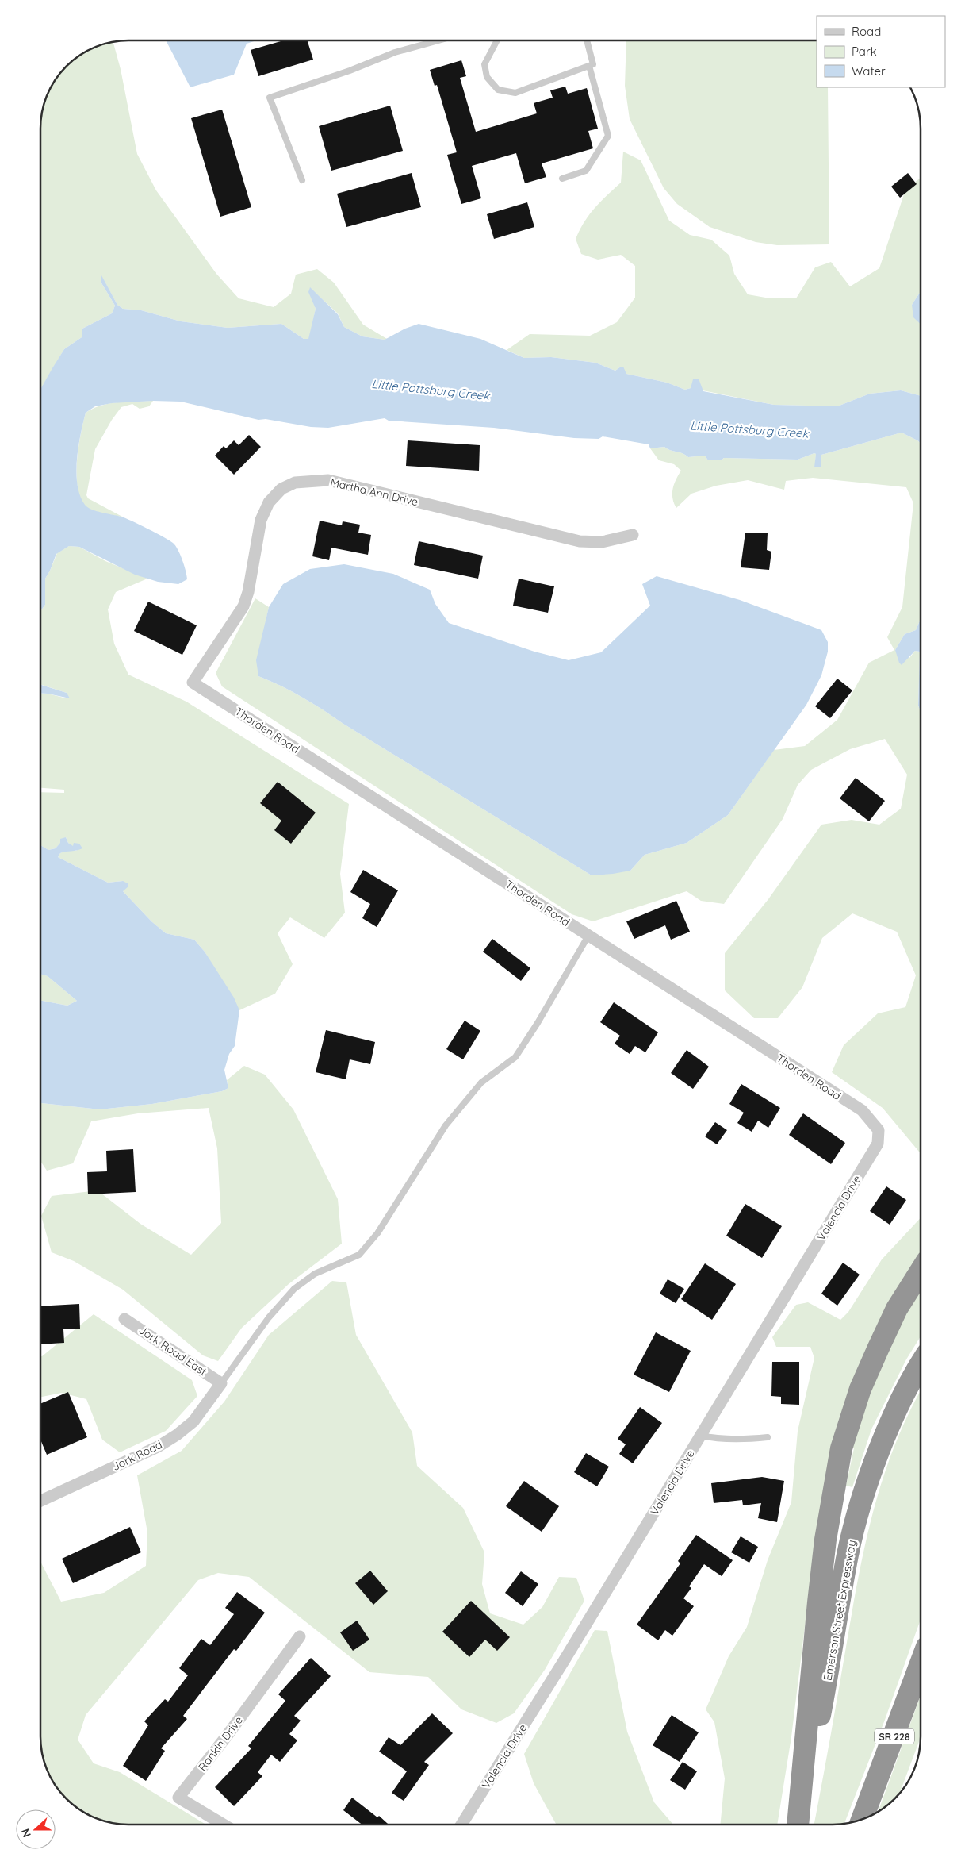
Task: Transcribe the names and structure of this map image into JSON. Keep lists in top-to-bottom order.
{
  "streets": {
    "highway": ["Emerson Street Expressway", "SR 228"],
    "street": [
      "Martha Ann Drive",
      "Thorden Road",
      "Valencia Drive",
      "Jork Road East",
      "Jork Road",
      "Rankin Drive"
    ]
  },
  "crossings": [
    ["Martha Ann Drive", "Thorden Road"],
    ["Thorden Road", "Valencia Drive"],
    ["Jork Road East", "Jork Road"]
  ],
  "water": ["Little Pottsburg Creek"],
  "legend": ["Road", "Park", "Water"],
  "north": "left"
}
